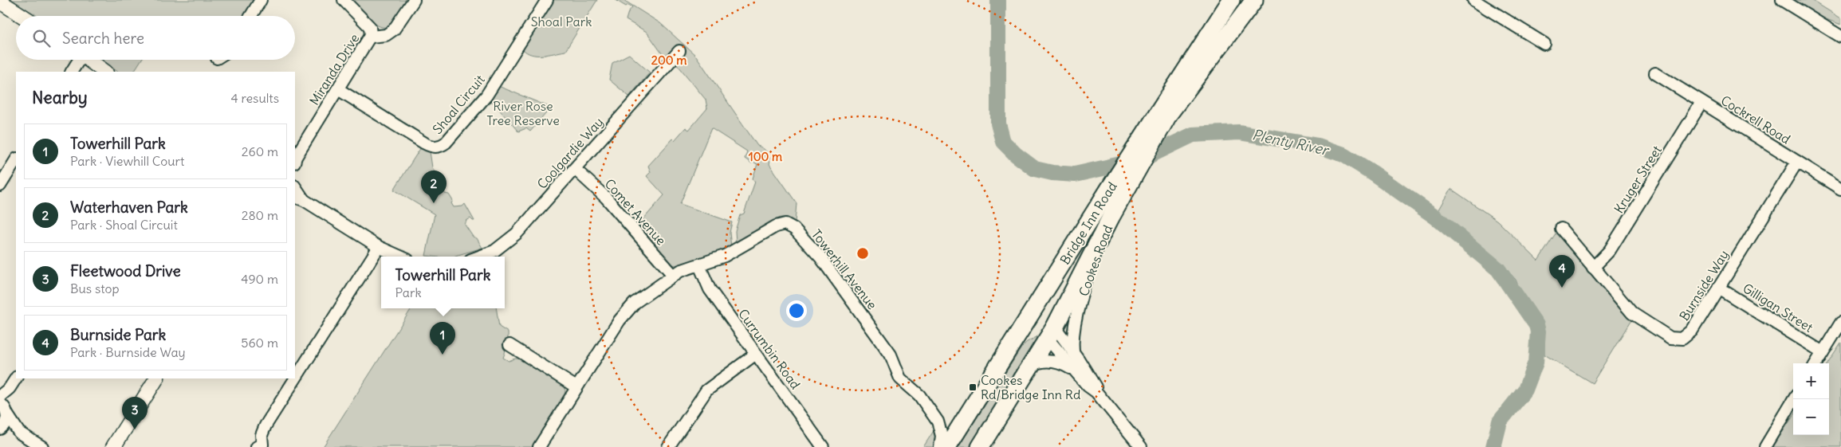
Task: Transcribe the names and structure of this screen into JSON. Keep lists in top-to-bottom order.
{
  "streets": {
    "main road": ["Bridge Inn Road"],
    "street": [
      "Miranda Drive",
      "Shoal Circuit",
      "Cockrell Road",
      "Coolgardie Way",
      "Kruger Street",
      "Comet Avenue",
      "Cookes Road",
      "Towerhill Avenue",
      "Burnside Way",
      "Gilligan Street",
      "Currumbin Road"
    ]
  },
  "crossings": [
    ["Miranda Drive", "Shoal Circuit"],
    ["Cockrell Road", "Kruger Street"],
    ["Cockrell Road", "Burnside Way"],
    ["Coolgardie Way", "Comet Avenue"],
    ["Kruger Street", "Burnside Way"],
    ["Comet Avenue", "Towerhill Avenue"],
    ["Bridge Inn Road", "Cookes Road"],
    ["Towerhill Avenue", "Currumbin Road"],
    ["Burnside Way", "Gilligan Street"]
  ],
  "water": ["Plenty River"],
  "parks": ["Shoal Park", "River Rose Tree Reserve"],
  "places": {
    "transit": ["Cookes Rd/Bridge Inn Rd"]
  },
  "page": {
    "search": "Search here",
    "heading": ["Nearby", "4 results"],
    "list": [
      {
        "mark": "1",
        "name": "Towerhill Park",
        "note": "Park · Viewhill Court",
        "value": "260 m"
      },
      {
        "mark": "2",
        "name": "Waterhaven Park",
        "note": "Park · Shoal Circuit",
        "value": "280 m"
      },
      {
        "mark": "3",
        "name": "Fleetwood Drive",
        "note": "Bus stop",
        "value": "490 m"
      },
      {
        "mark": "4",
        "name": "Burnside Park",
        "note": "Park · Burnside Way",
        "value": "560 m"
      }
    ],
    "pins": [
      "2",
      "4",
      "1",
      "3"
    ],
    "popup": ["Towerhill Park", "Park"],
    "map_buttons": ["+", "−"]
  },
  "rings": ["200 m", "100 m"]
}
